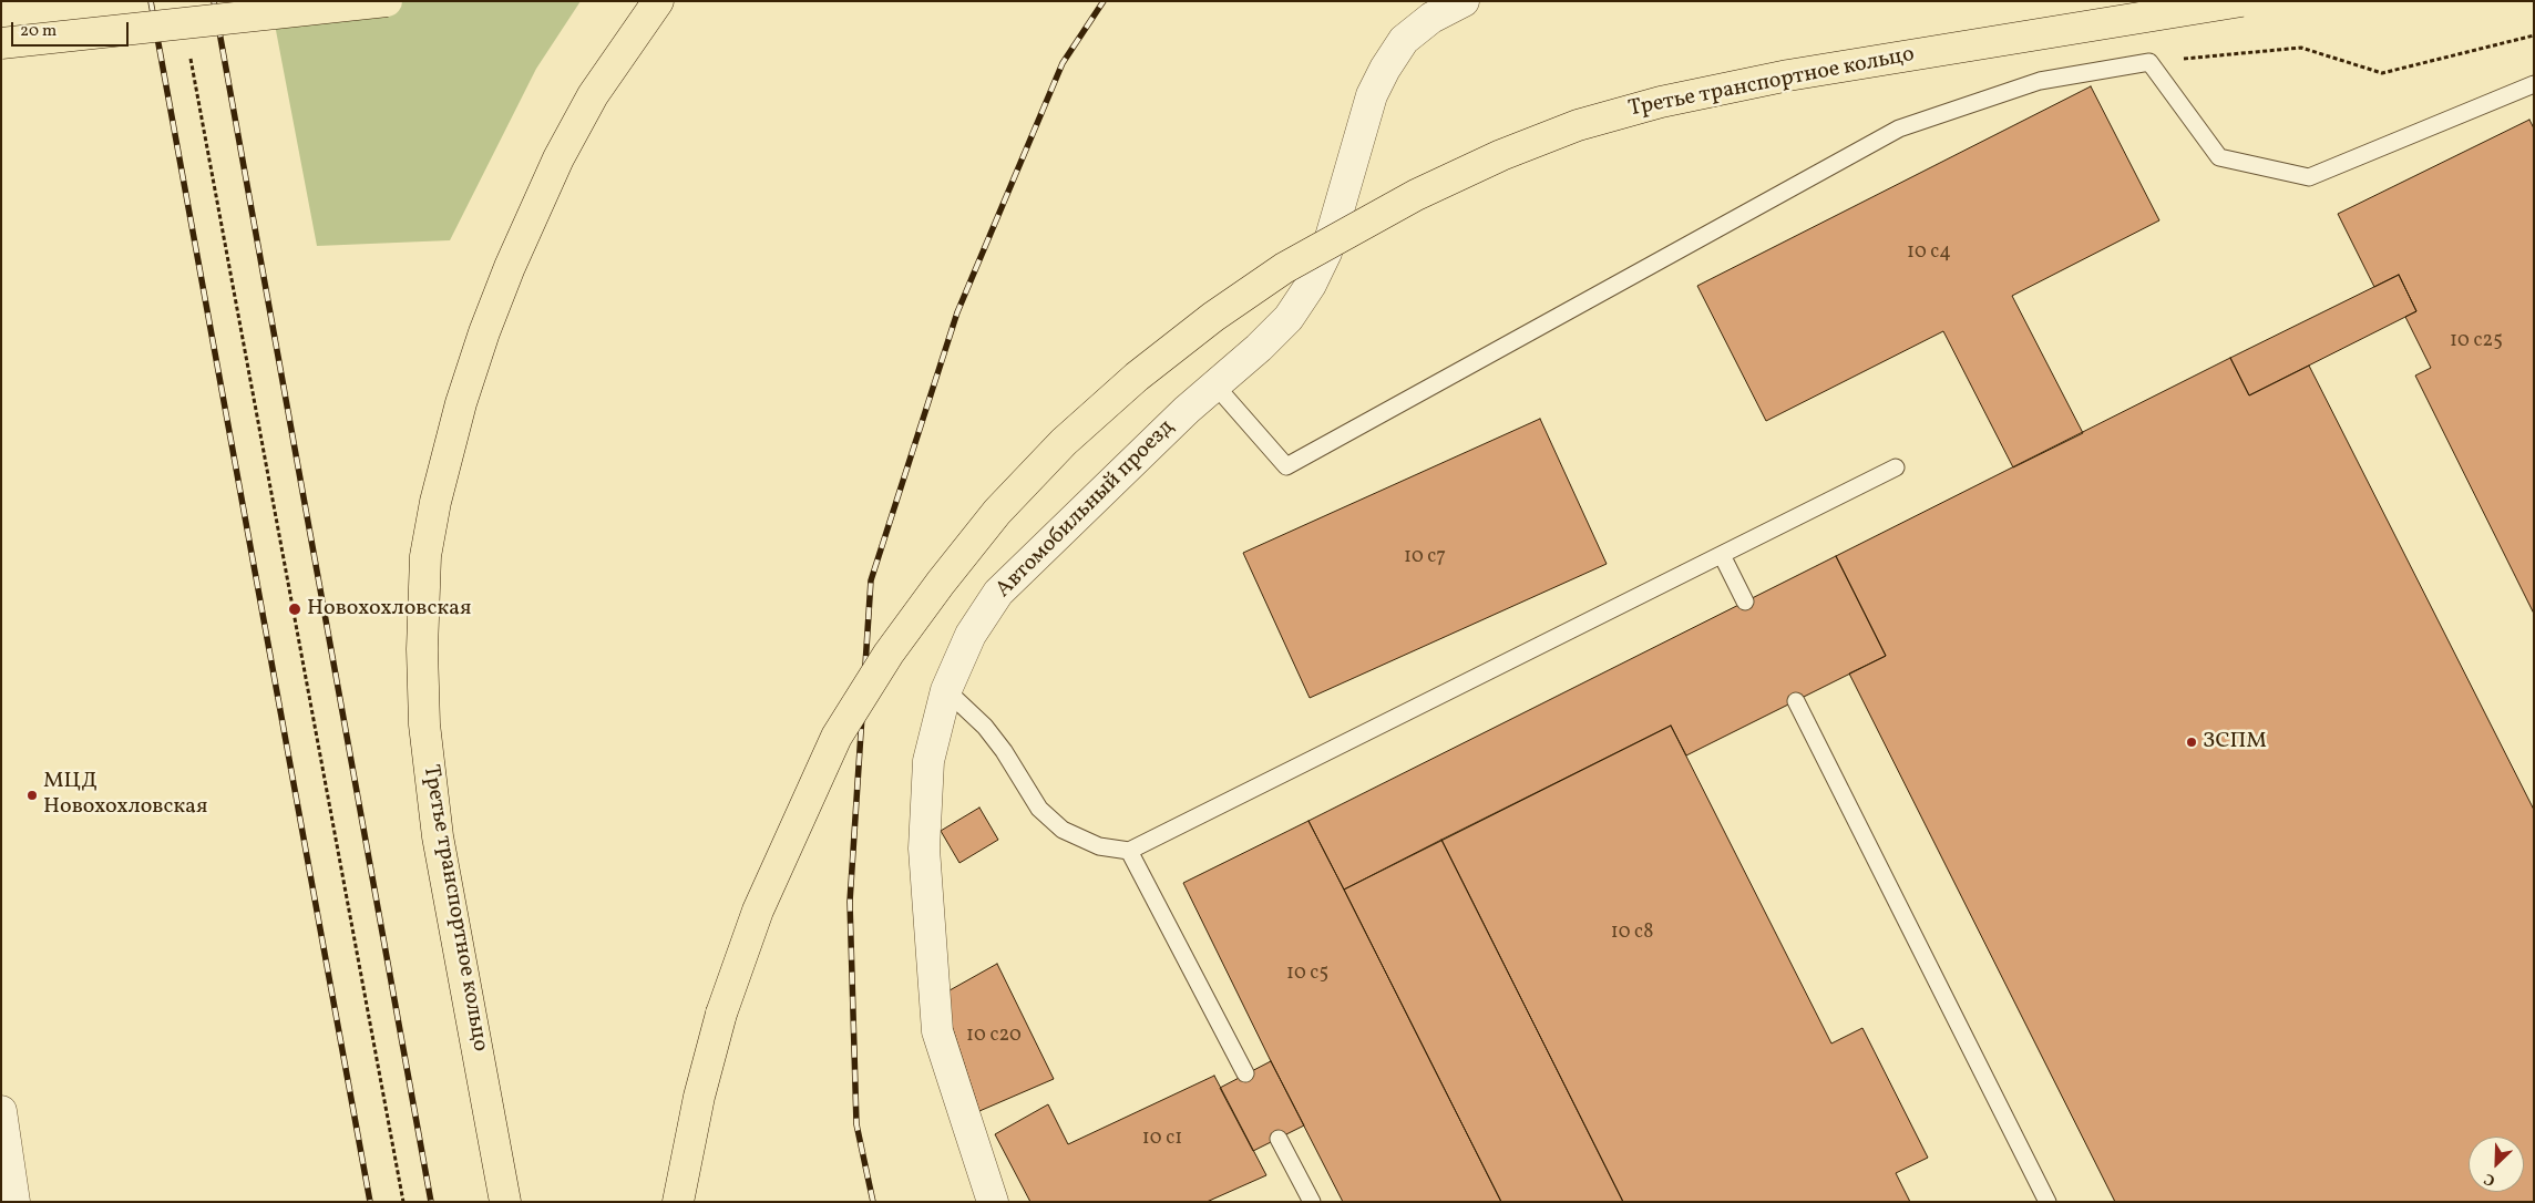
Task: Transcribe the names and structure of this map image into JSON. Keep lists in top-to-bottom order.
{
  "streets": {
    "main road": ["Третье транспортное кольцо"],
    "street": ["Автомобильный проезд"]
  },
  "places": ["Новохохловская", "ЗСПМ", "МЦД Новохохловская"],
  "house_numbers": [
    "10 с4",
    "10 с25",
    "10 с7",
    "10 с8",
    "10 с5",
    "10 c20",
    "10 с1"
  ],
  "scale_bar": "20 m",
  "north": "bottom left"
}
